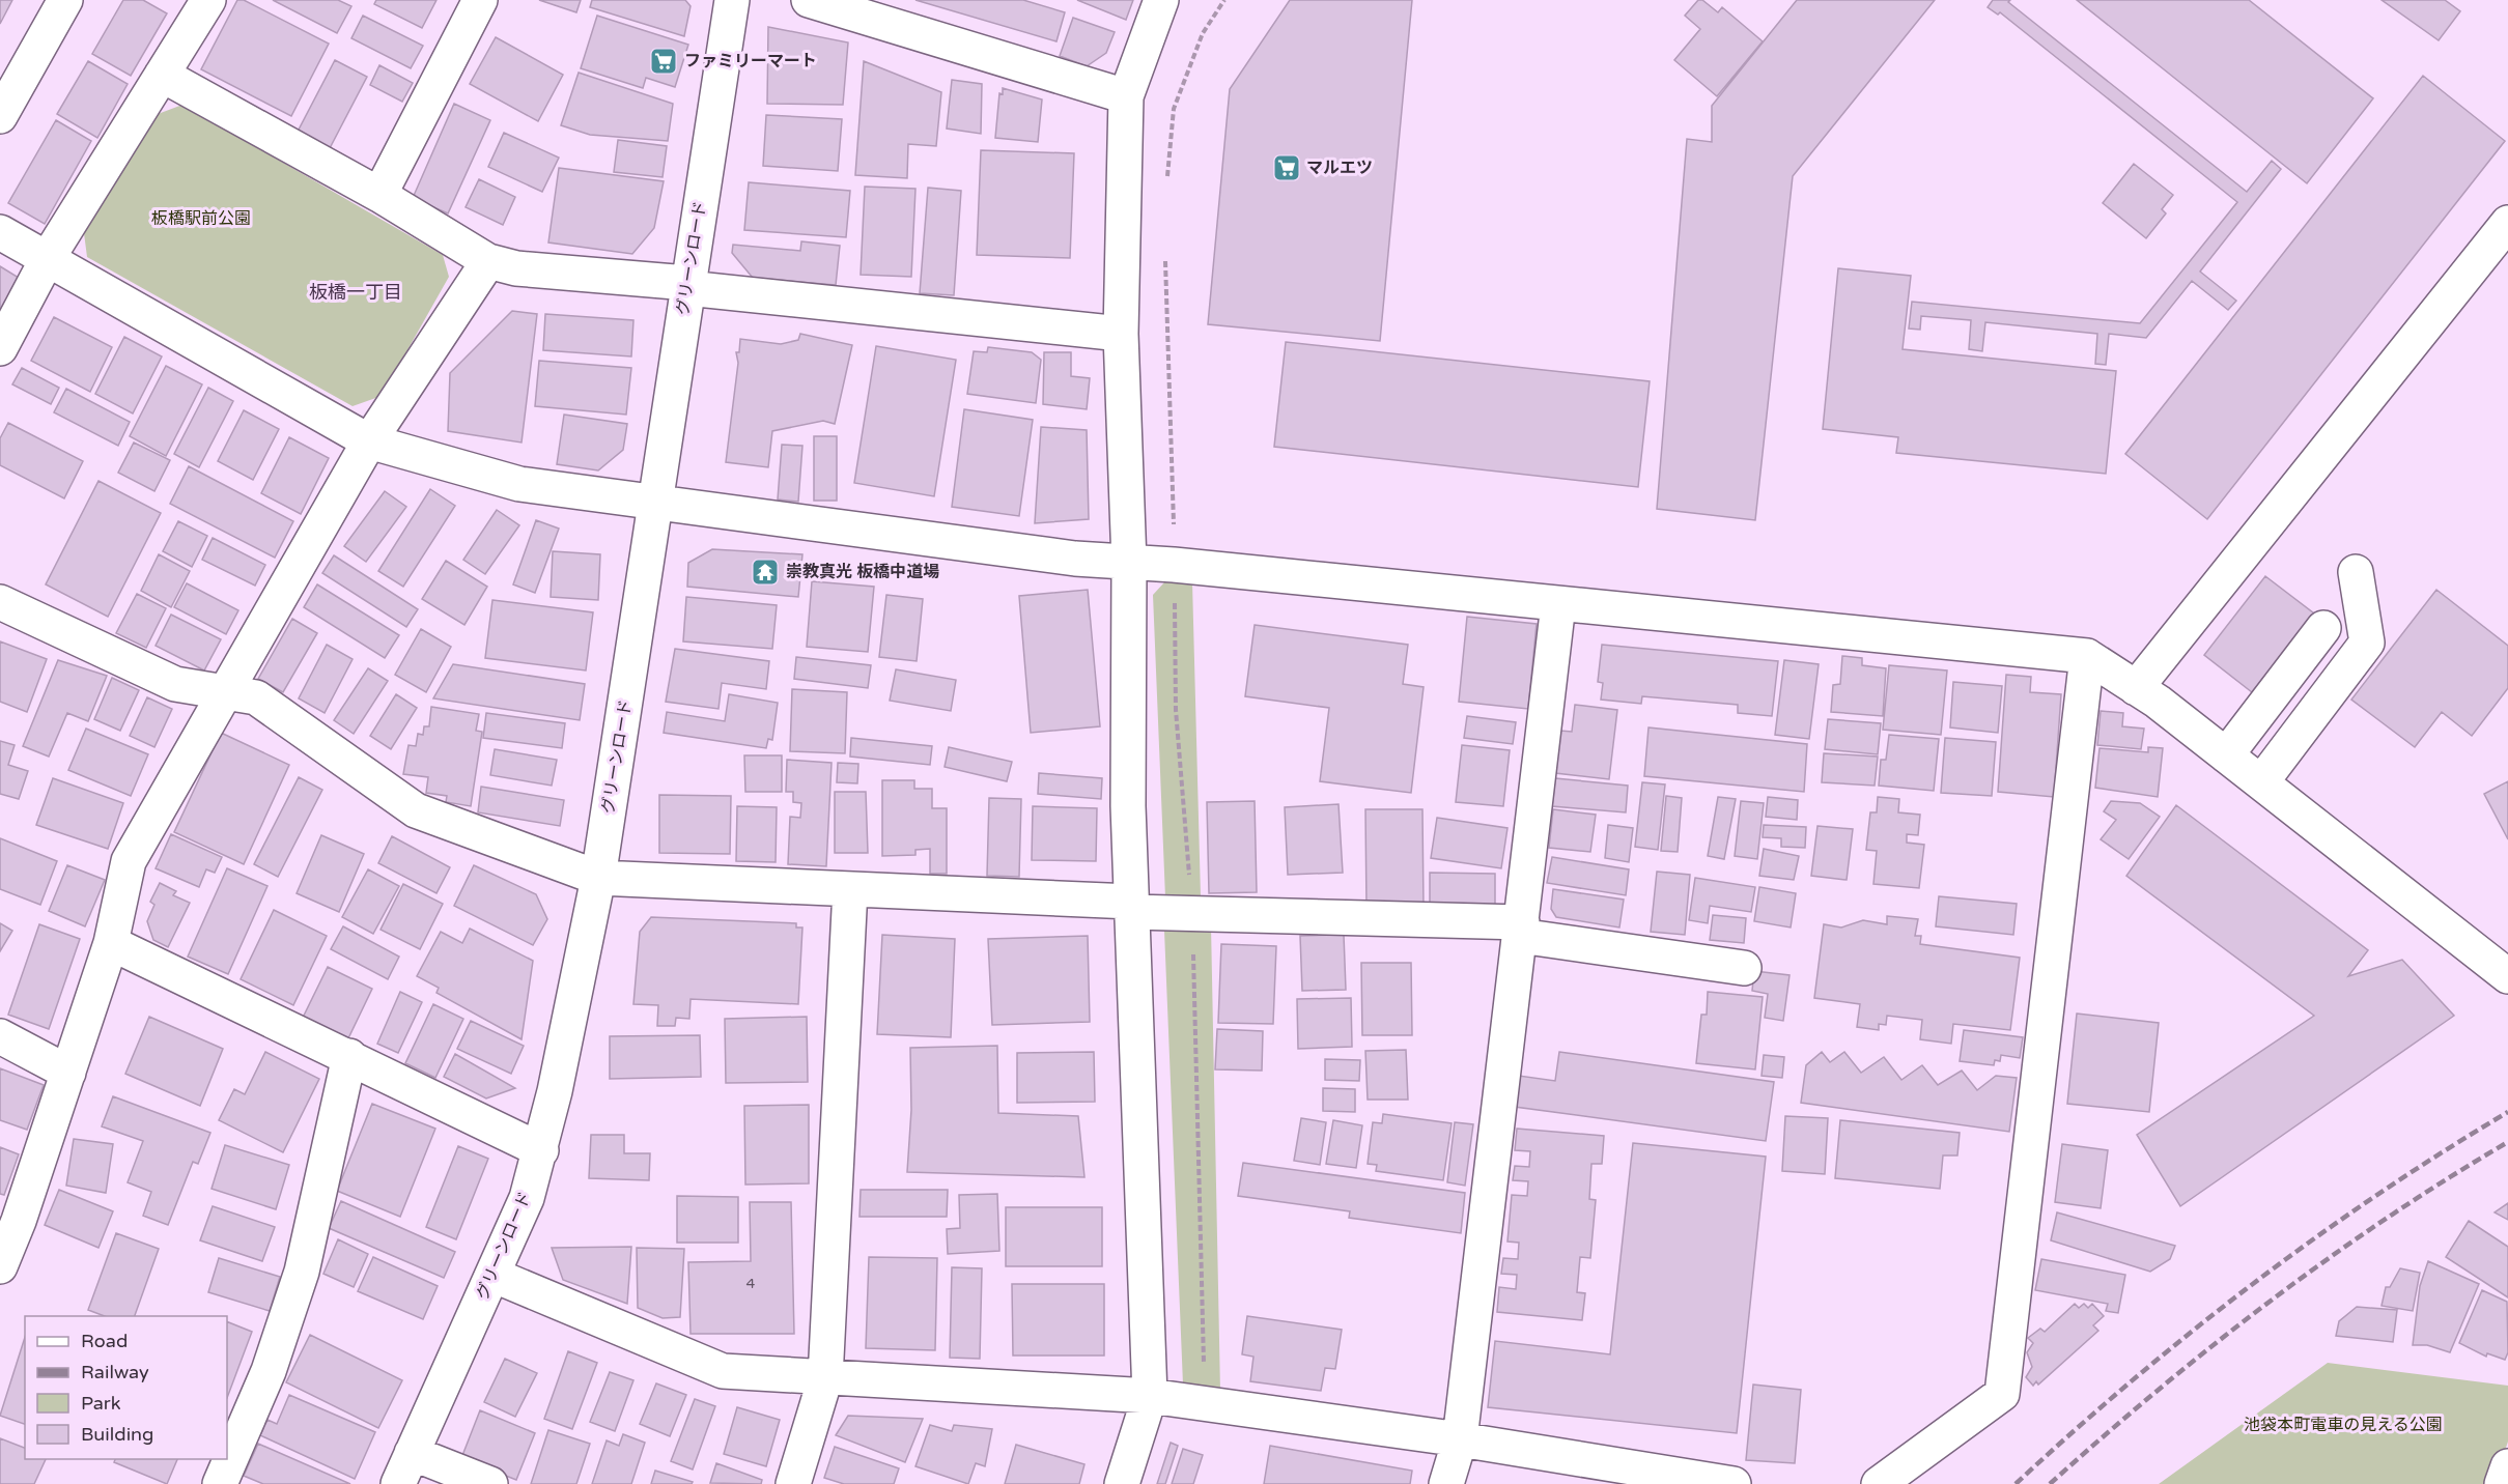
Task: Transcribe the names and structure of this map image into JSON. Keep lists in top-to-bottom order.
{
  "streets": {
    "street": ["グリーンロード"]
  },
  "districts": ["板橋一丁目"],
  "parks": ["板橋駅前公園", "池袋本町電車の見える公園"],
  "places": {
    "supermarket": ["ファミリーマート", "マルエツ"],
    "temple": ["崇教真光 板橋中道場"]
  },
  "house_numbers": ["4"],
  "legend": [
    "Road",
    "Railway",
    "Park",
    "Building"
  ]
}
